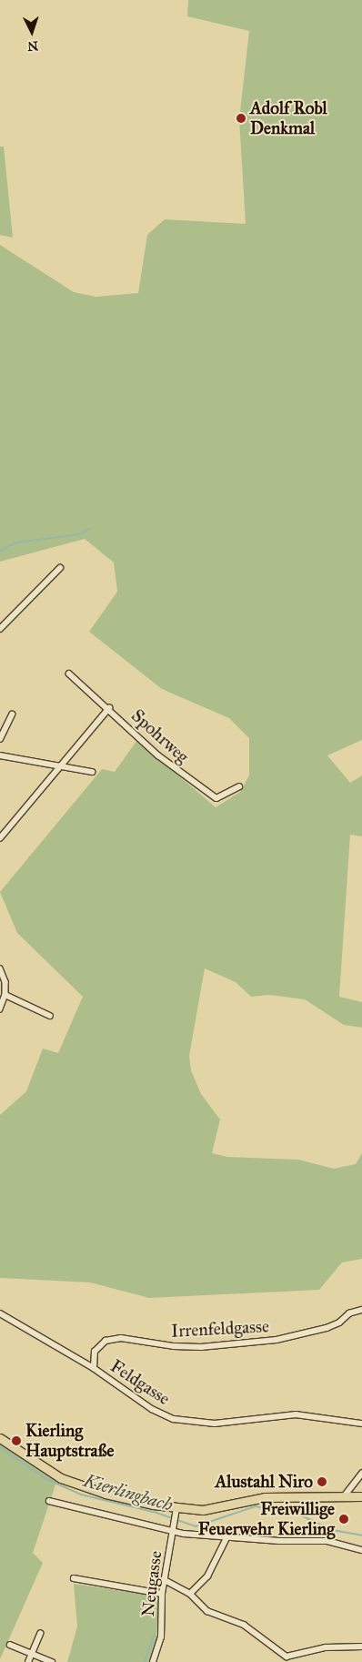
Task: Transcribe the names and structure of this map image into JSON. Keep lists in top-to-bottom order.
{
  "streets": {
    "street": [
      "Spohrweg",
      "Irrenfeldgasse",
      "Feldgasse",
      "Neugasse"
    ]
  },
  "crossings": [
    ["Irrenfeldgasse", "Feldgasse"]
  ],
  "water": ["Kierlingbach"],
  "places": [
    "Adolf Robl Denkmal",
    "Kierling Hauptstraße",
    "Alustahl Niro",
    "Freiwillige Feuerwehr Kierling"
  ],
  "north": "bottom"
}
